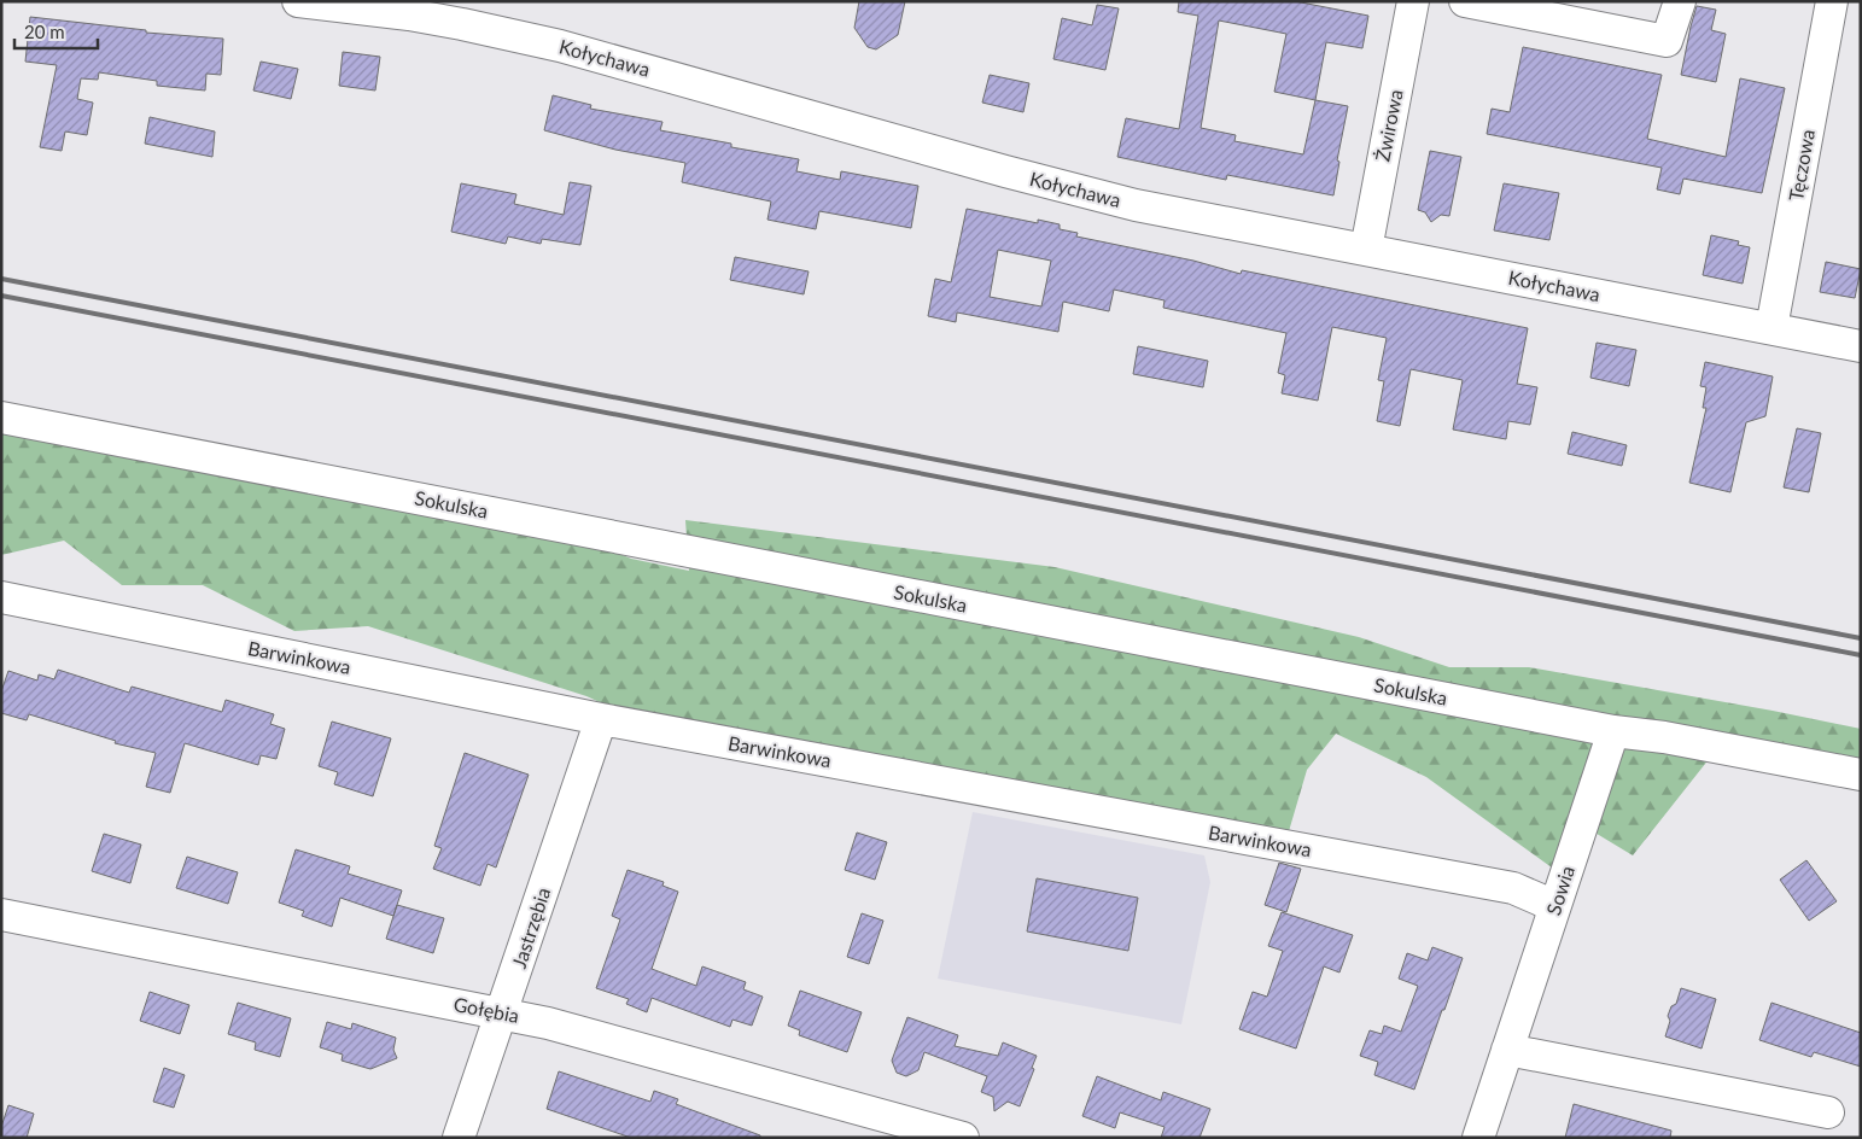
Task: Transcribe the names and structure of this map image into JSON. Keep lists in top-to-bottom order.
{
  "streets": {
    "street": [
      "Kołychawa",
      "Żwirowa",
      "Tęczowa",
      "Sokulska",
      "Barwinkowa",
      "Sowia",
      "Jastrzębia",
      "Gołębia"
    ]
  },
  "crossings": [
    ["Kołychawa", "Żwirowa"],
    ["Kołychawa", "Tęczowa"],
    ["Sokulska", "Sowia"],
    ["Barwinkowa", "Sowia"],
    ["Barwinkowa", "Jastrzębia"],
    ["Jastrzębia", "Gołębia"]
  ],
  "scale_bar": "20 m"
}
